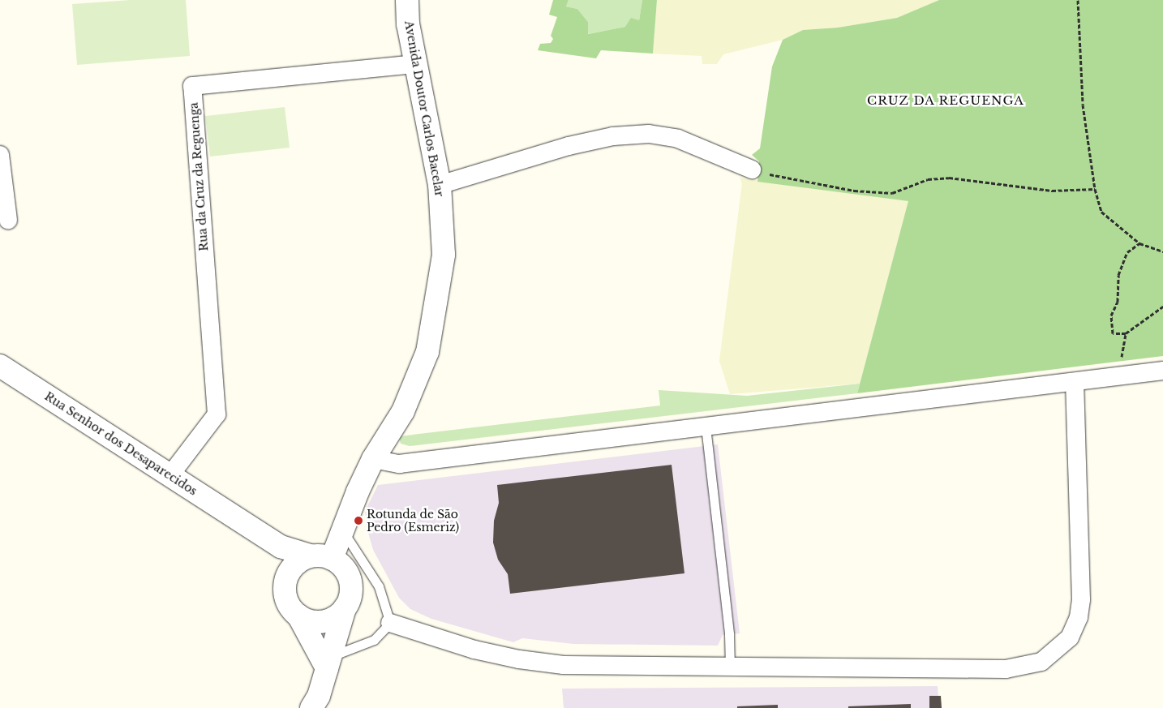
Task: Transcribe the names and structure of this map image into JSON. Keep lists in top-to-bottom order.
{
  "streets": {
    "street": ["Avenida Doutor Carlos Bacelar", "Rua da Cruz da Reguenga", "Rua Senhor dos Desaparecidos"]
  },
  "crossings": [
    ["Avenida Doutor Carlos Bacelar", "Rua da Cruz da Reguenga"],
    ["Avenida Doutor Carlos Bacelar", "Rua Senhor dos Desaparecidos"],
    ["Rua da Cruz da Reguenga", "Rua Senhor dos Desaparecidos"]
  ],
  "districts": ["CRUZ DA REGUENGA"],
  "places": ["Rotunda de São Pedro (Esmeriz)"]
}
